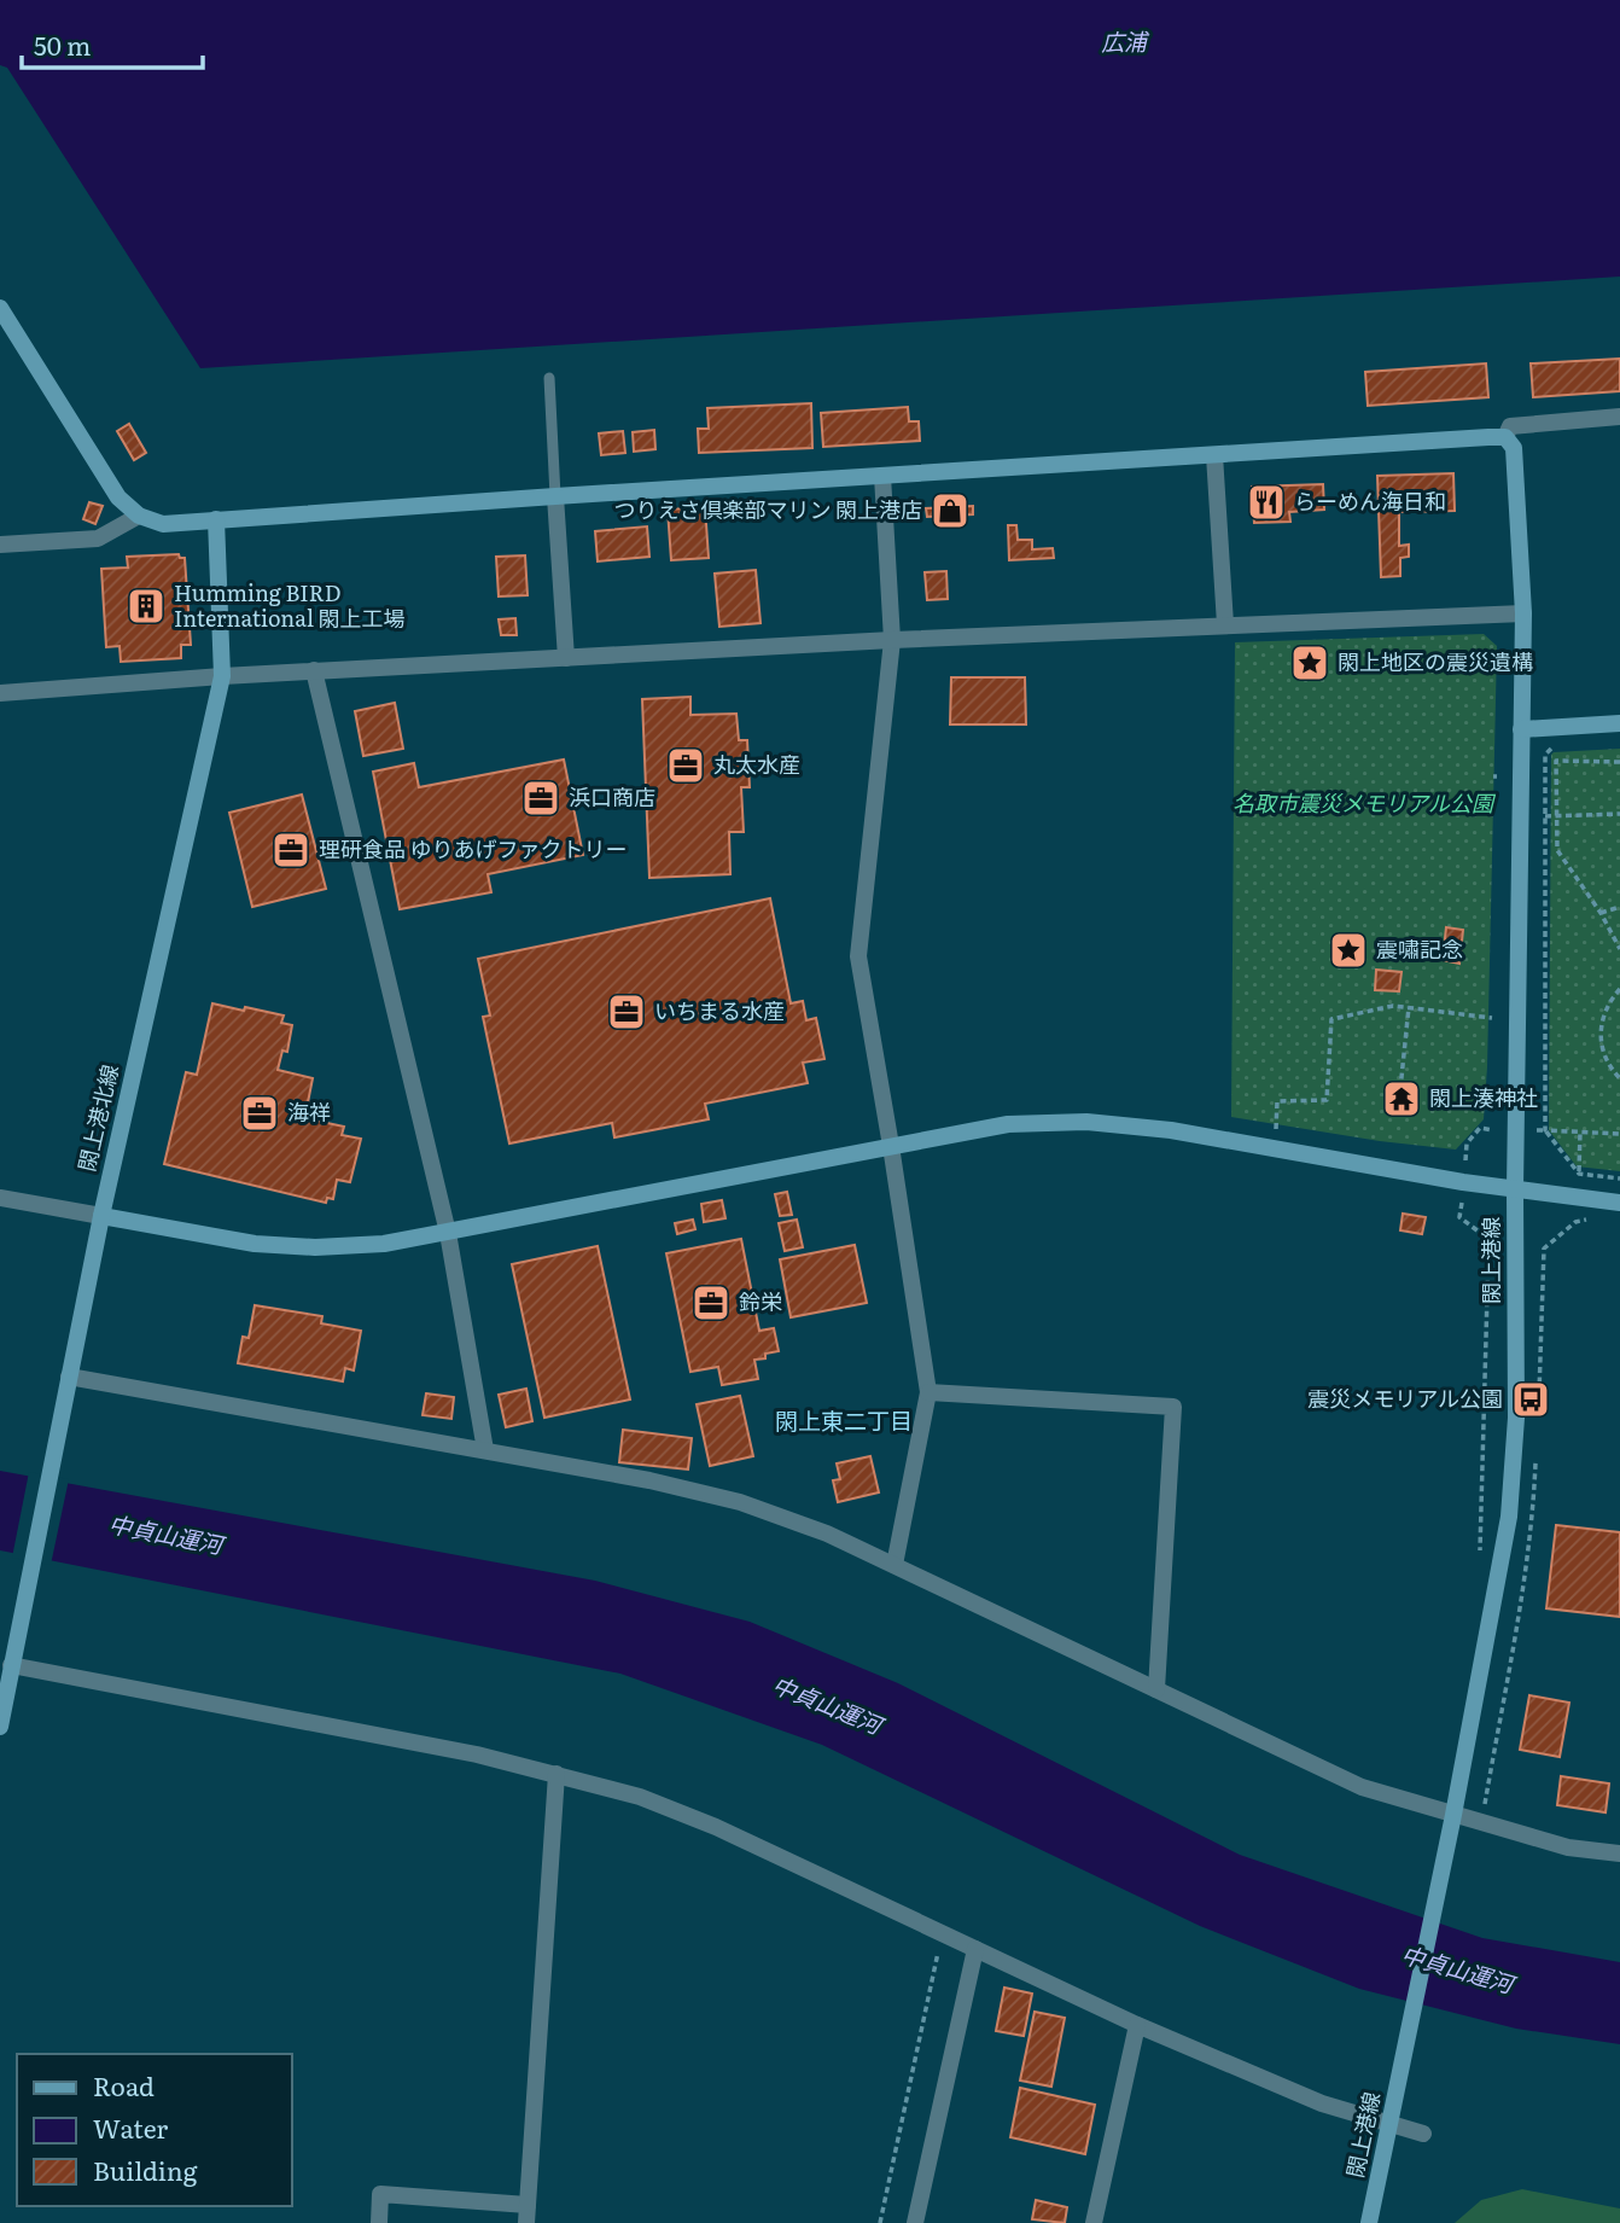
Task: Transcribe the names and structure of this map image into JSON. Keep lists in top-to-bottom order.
{
  "streets": {
    "street": ["閖上港北線", "閖上港線"]
  },
  "districts": ["閖上東二丁目"],
  "water": ["広浦", "中貞山運河"],
  "parks": ["名取市震災メモリアル公園"],
  "places": {
    "restaurant": ["らーめん海日和"],
    "shop": ["つりえさ倶楽部マリン 閖上港店"],
    "building": ["Humming BIRD International 閖上工場"],
    "place": ["閖上地区の震災遺構", "震嘯記念"],
    "office": [
      "丸太水産",
      "浜口商店",
      "理研食品 ゆりあげファクトリー",
      "いちまる水産",
      "海祥",
      "鈴栄"
    ],
    "temple": ["閖上湊神社"],
    "bus stop": ["震災メモリアル公園"]
  },
  "legend": ["Road", "Water", "Building"],
  "scale_bar": "50 m"
}
